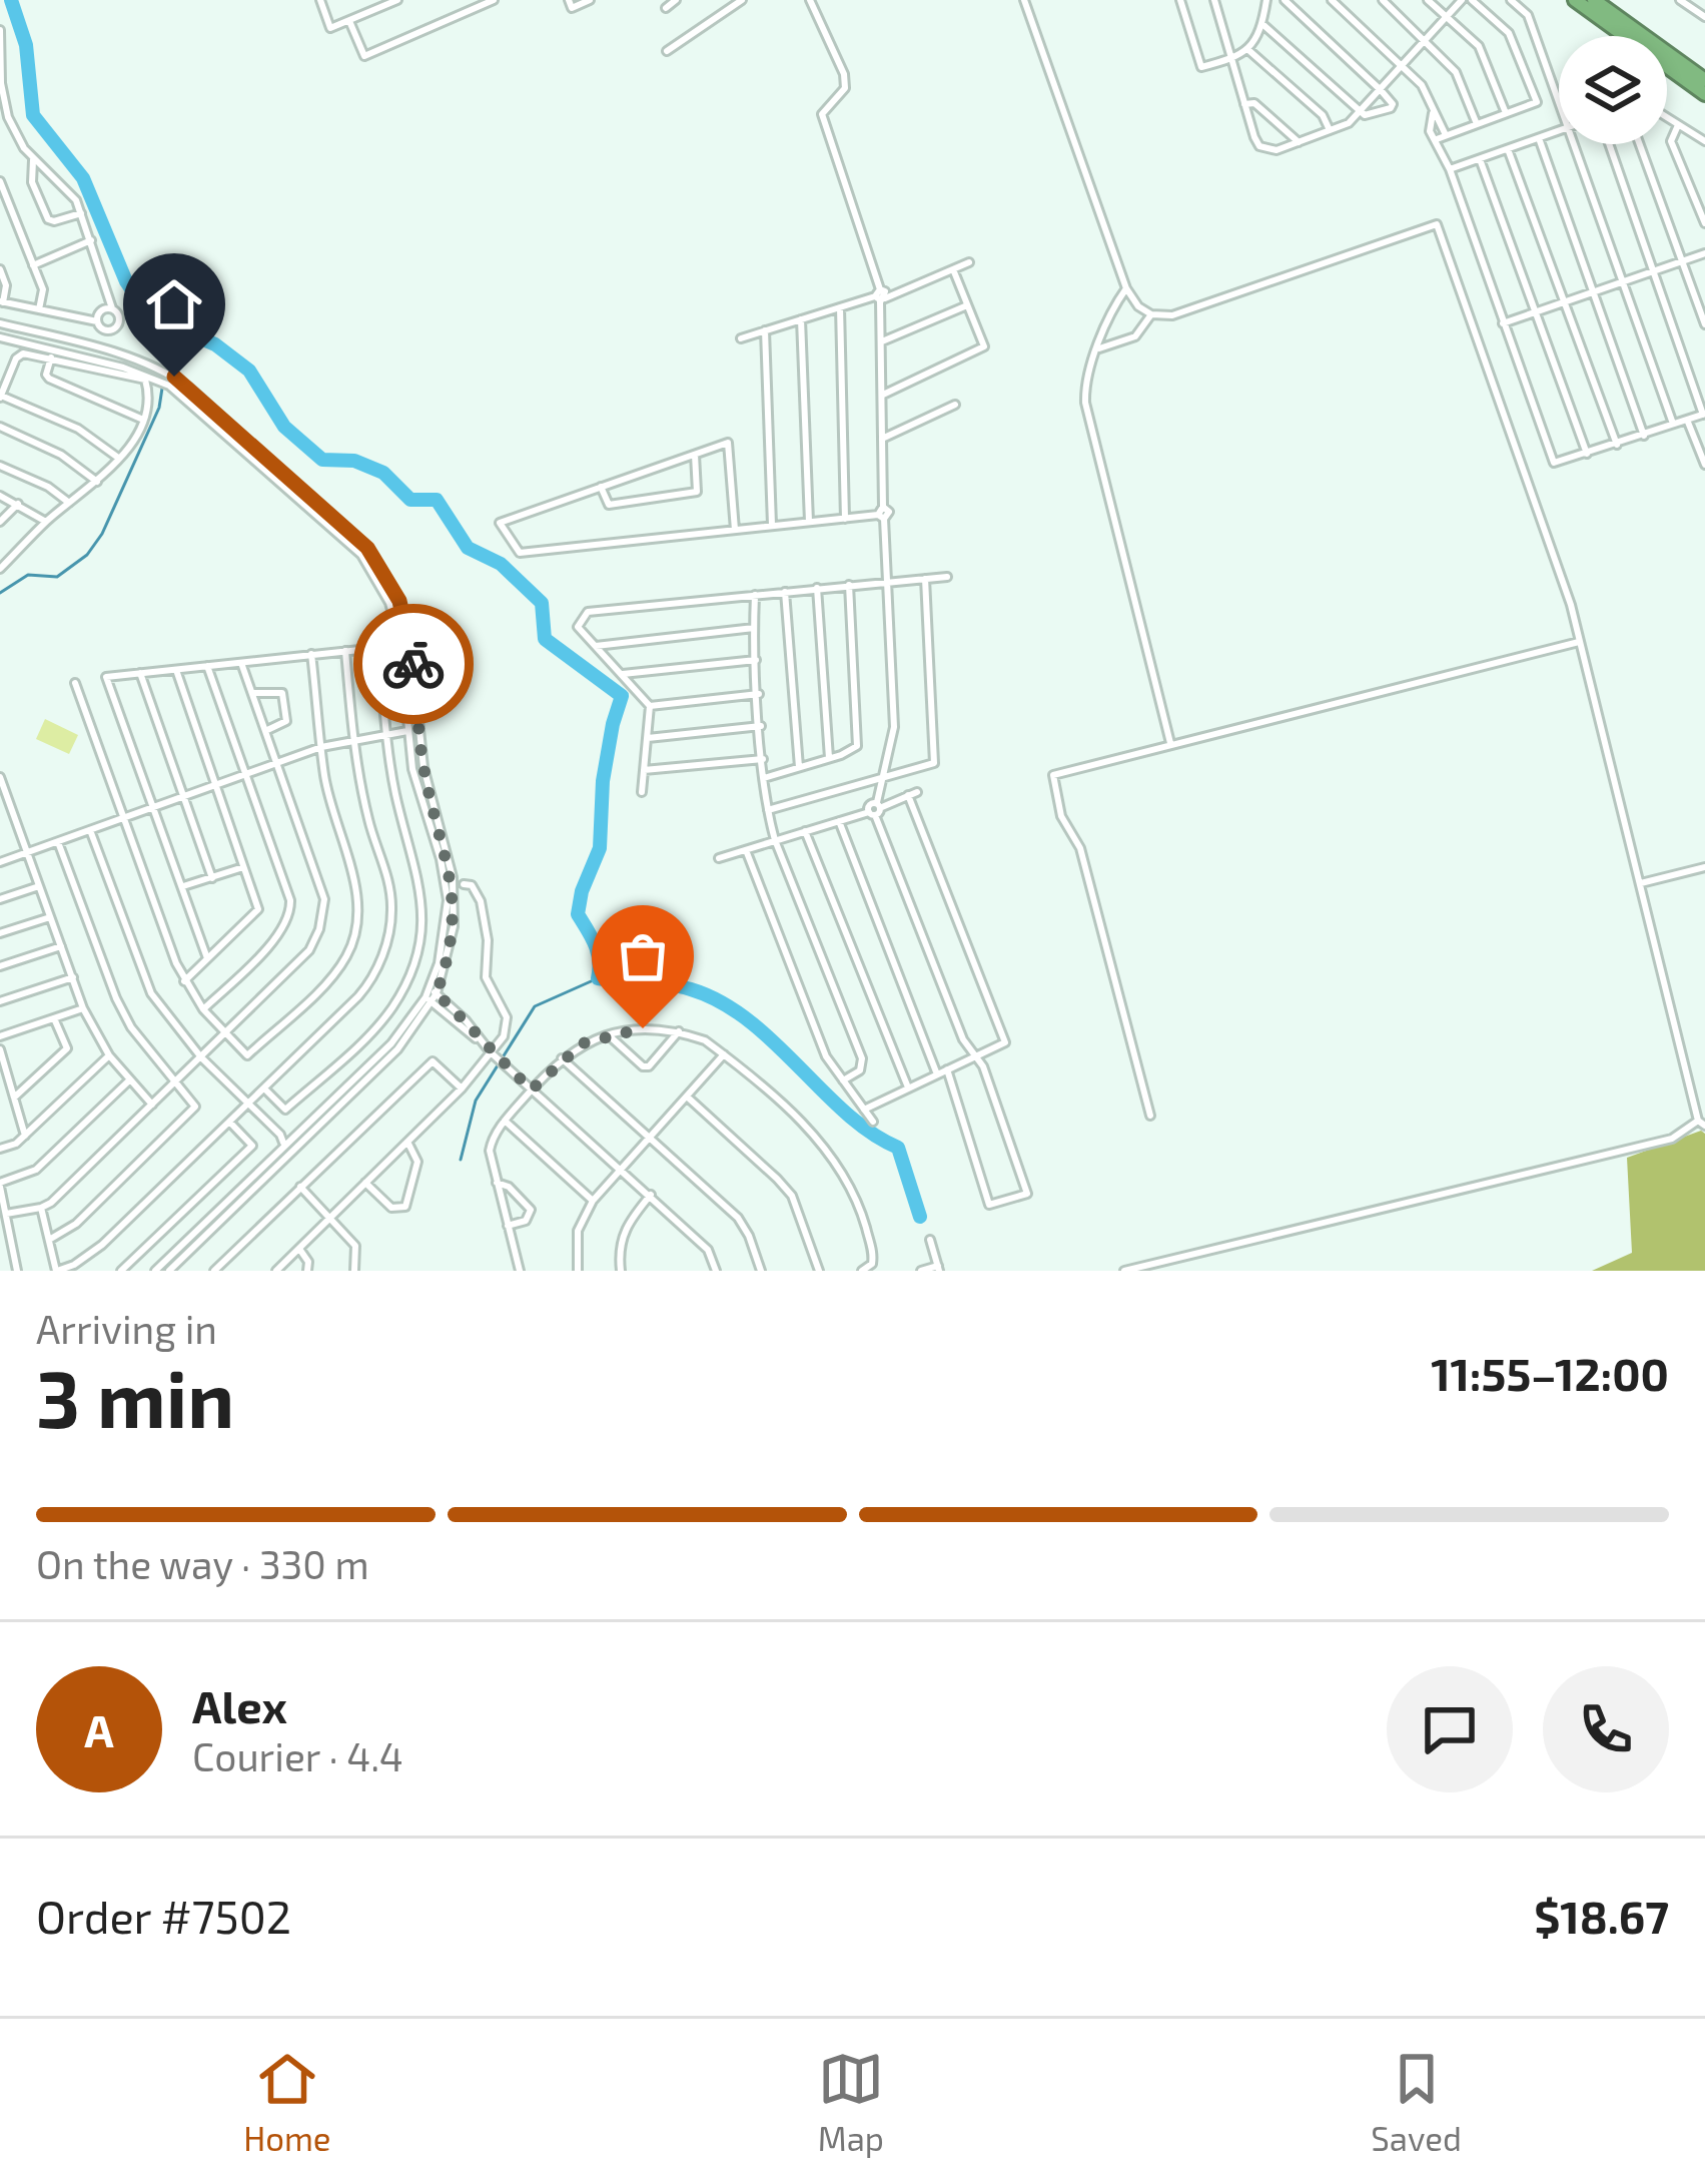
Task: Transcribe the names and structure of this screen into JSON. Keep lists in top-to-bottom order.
{
  "page": {
    "heading": ["3 min", "Arriving in", "11:55–12:00"],
    "panel": [
      "Alex",
      "Courier · 4.4",
      "Order #7502",
      "$18.67"
    ],
    "bar": "On the way · 330 m",
    "round": "A",
    "tabs": ["Home", "Map", "Saved"]
  }
}
